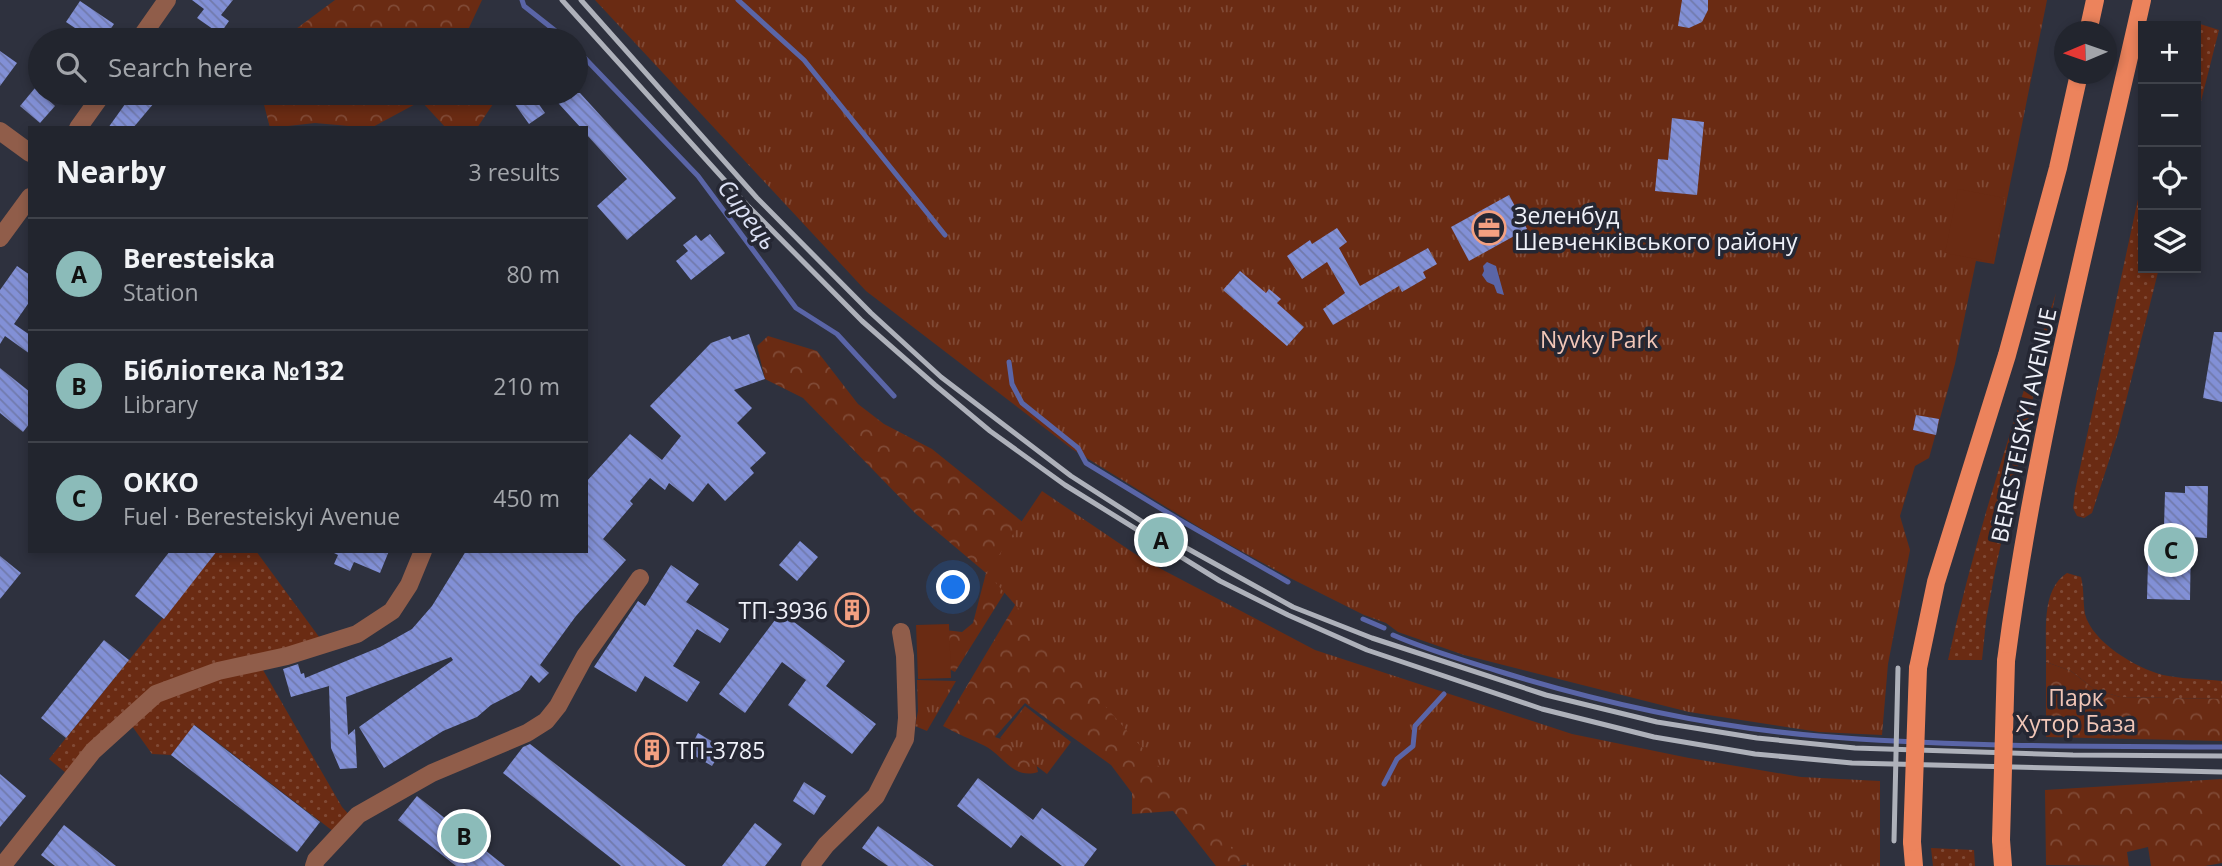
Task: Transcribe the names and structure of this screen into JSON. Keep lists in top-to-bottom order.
{
  "streets": {
    "main road": ["BERESTEISKYI AVENUE"]
  },
  "water": ["Сирець"],
  "parks": ["Nyvky Park", "Парк Хутор База"],
  "places": {
    "office": ["Зеленбуд Шевченківського району"],
    "building": ["ТП-3936", "ТП-3785"]
  },
  "north": "left",
  "page": {
    "map_buttons": ["+", "−"],
    "search": "Search here",
    "heading": ["Nearby", "3 results"],
    "list": [
      {
        "mark": "A",
        "name": "Beresteiska",
        "note": "Station",
        "value": "80 m"
      },
      {
        "mark": "B",
        "name": "Бібліотека №132",
        "note": "Library",
        "value": "210 m"
      },
      {
        "mark": "C",
        "name": "OKKO",
        "note": "Fuel · Beresteiskyi Avenue",
        "value": "450 m"
      }
    ],
    "pins": ["A", "C", "B"]
  }
}
